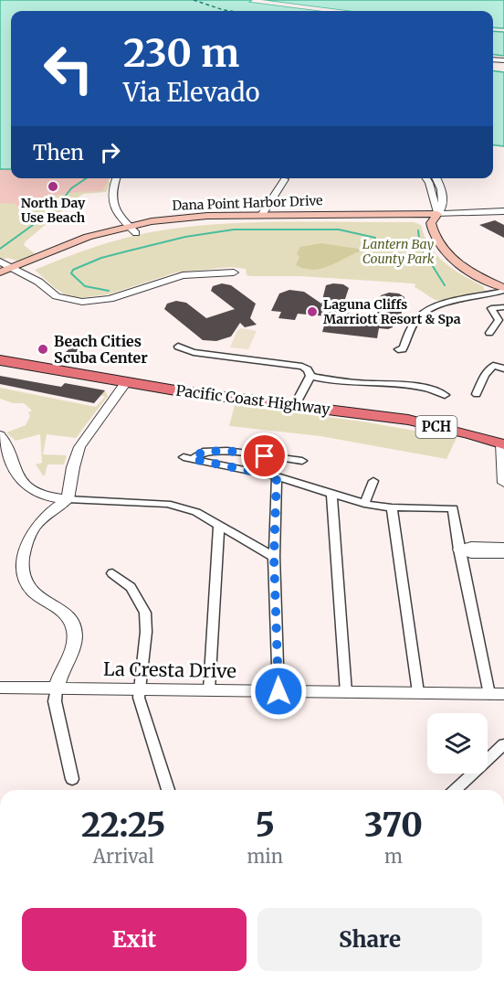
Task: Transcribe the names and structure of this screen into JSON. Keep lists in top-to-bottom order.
{
  "streets": {
    "highway": ["Pacific Coast Highway", "PCH"],
    "main road": ["Dana Point Harbor Drive"],
    "street": ["La Cresta Drive"]
  },
  "parks": ["Lantern Bay County Park"],
  "places": ["North Day Use Beach", "Laguna Cliffs Marriott Resort & Spa", "Beach Cities Scuba Center"],
  "page": {
    "turn": ["230 m", "Via Elevado"],
    "then": "Then",
    "eta": [
      "22:25",
      "Arrival",
      "5",
      "min",
      "370",
      "m"
    ],
    "buttons": ["Exit", "Share"]
  }
}
